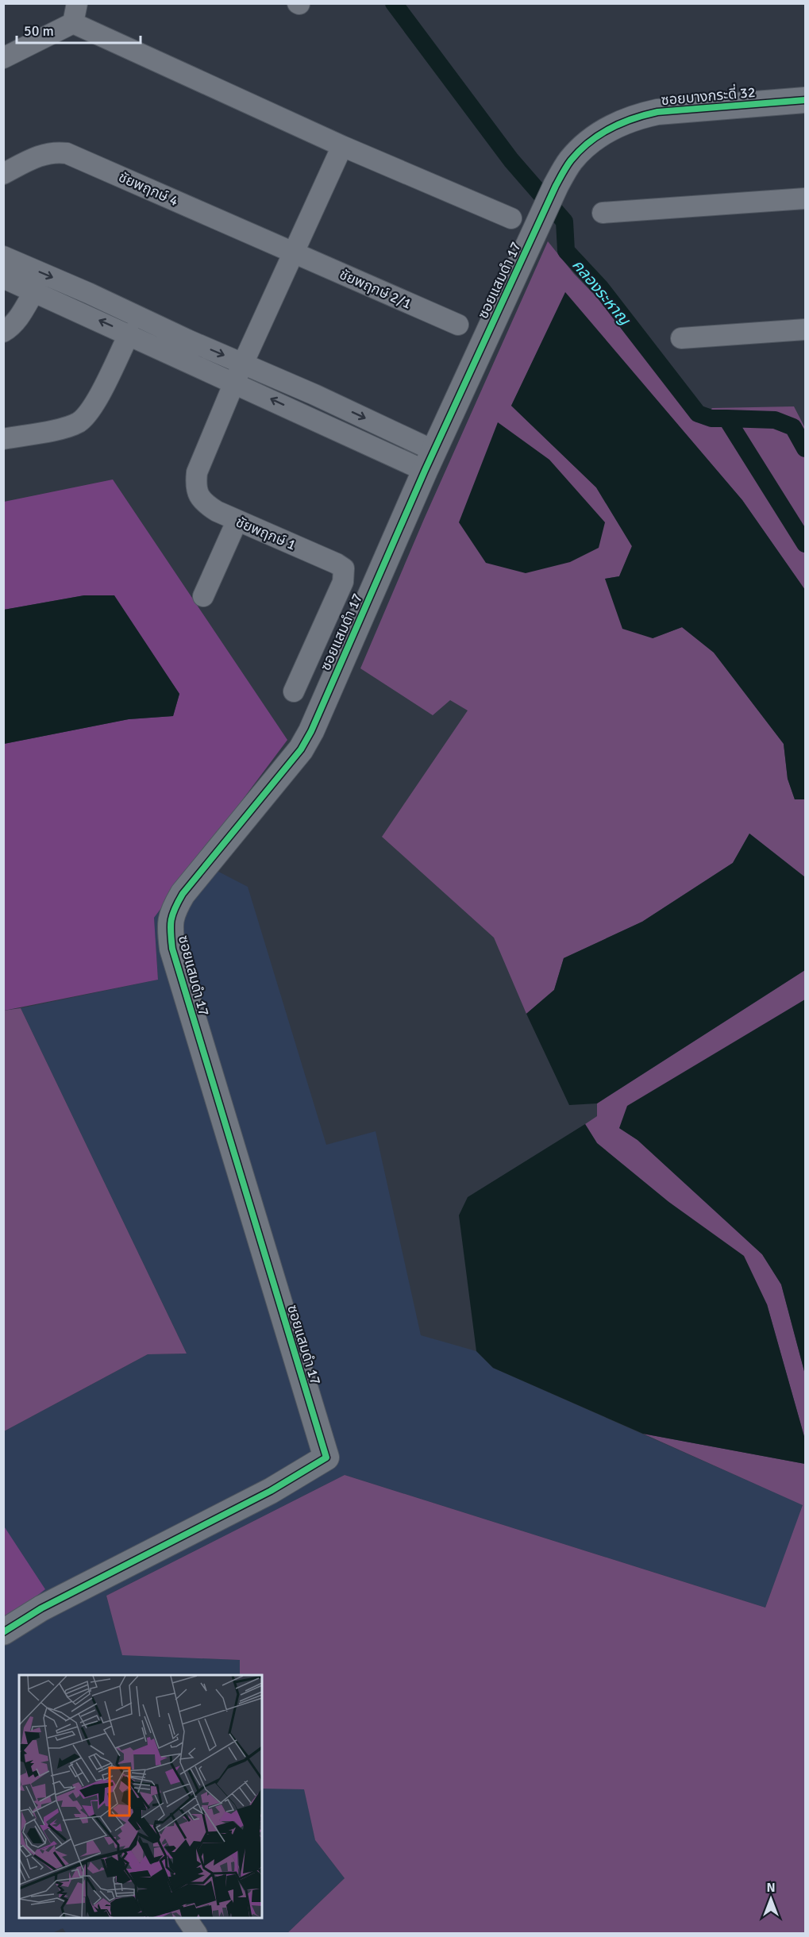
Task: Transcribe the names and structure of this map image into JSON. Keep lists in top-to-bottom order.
{
  "streets": {
    "street": [
      "ซอยบางกระดี่ 32",
      "ชัยพฤกษ์ 4",
      "ซอยแสมดำ 17",
      "ชัยพฤกษ์ 2/1",
      "ชัยพฤกษ์ 1"
    ]
  },
  "crossings": [
    ["ซอยบางกระดี่ 32", "ซอยแสมดำ 17"],
    ["ชัยพฤกษ์ 4", "ชัยพฤกษ์ 2/1"],
    ["ชัยพฤกษ์ 4", "ชัยพฤกษ์ 1"],
    ["ชัยพฤกษ์ 2/1", "ชัยพฤกษ์ 1"]
  ],
  "water": ["คลองระหาญ"],
  "scale_bar": "50 m",
  "north": "top"
}
